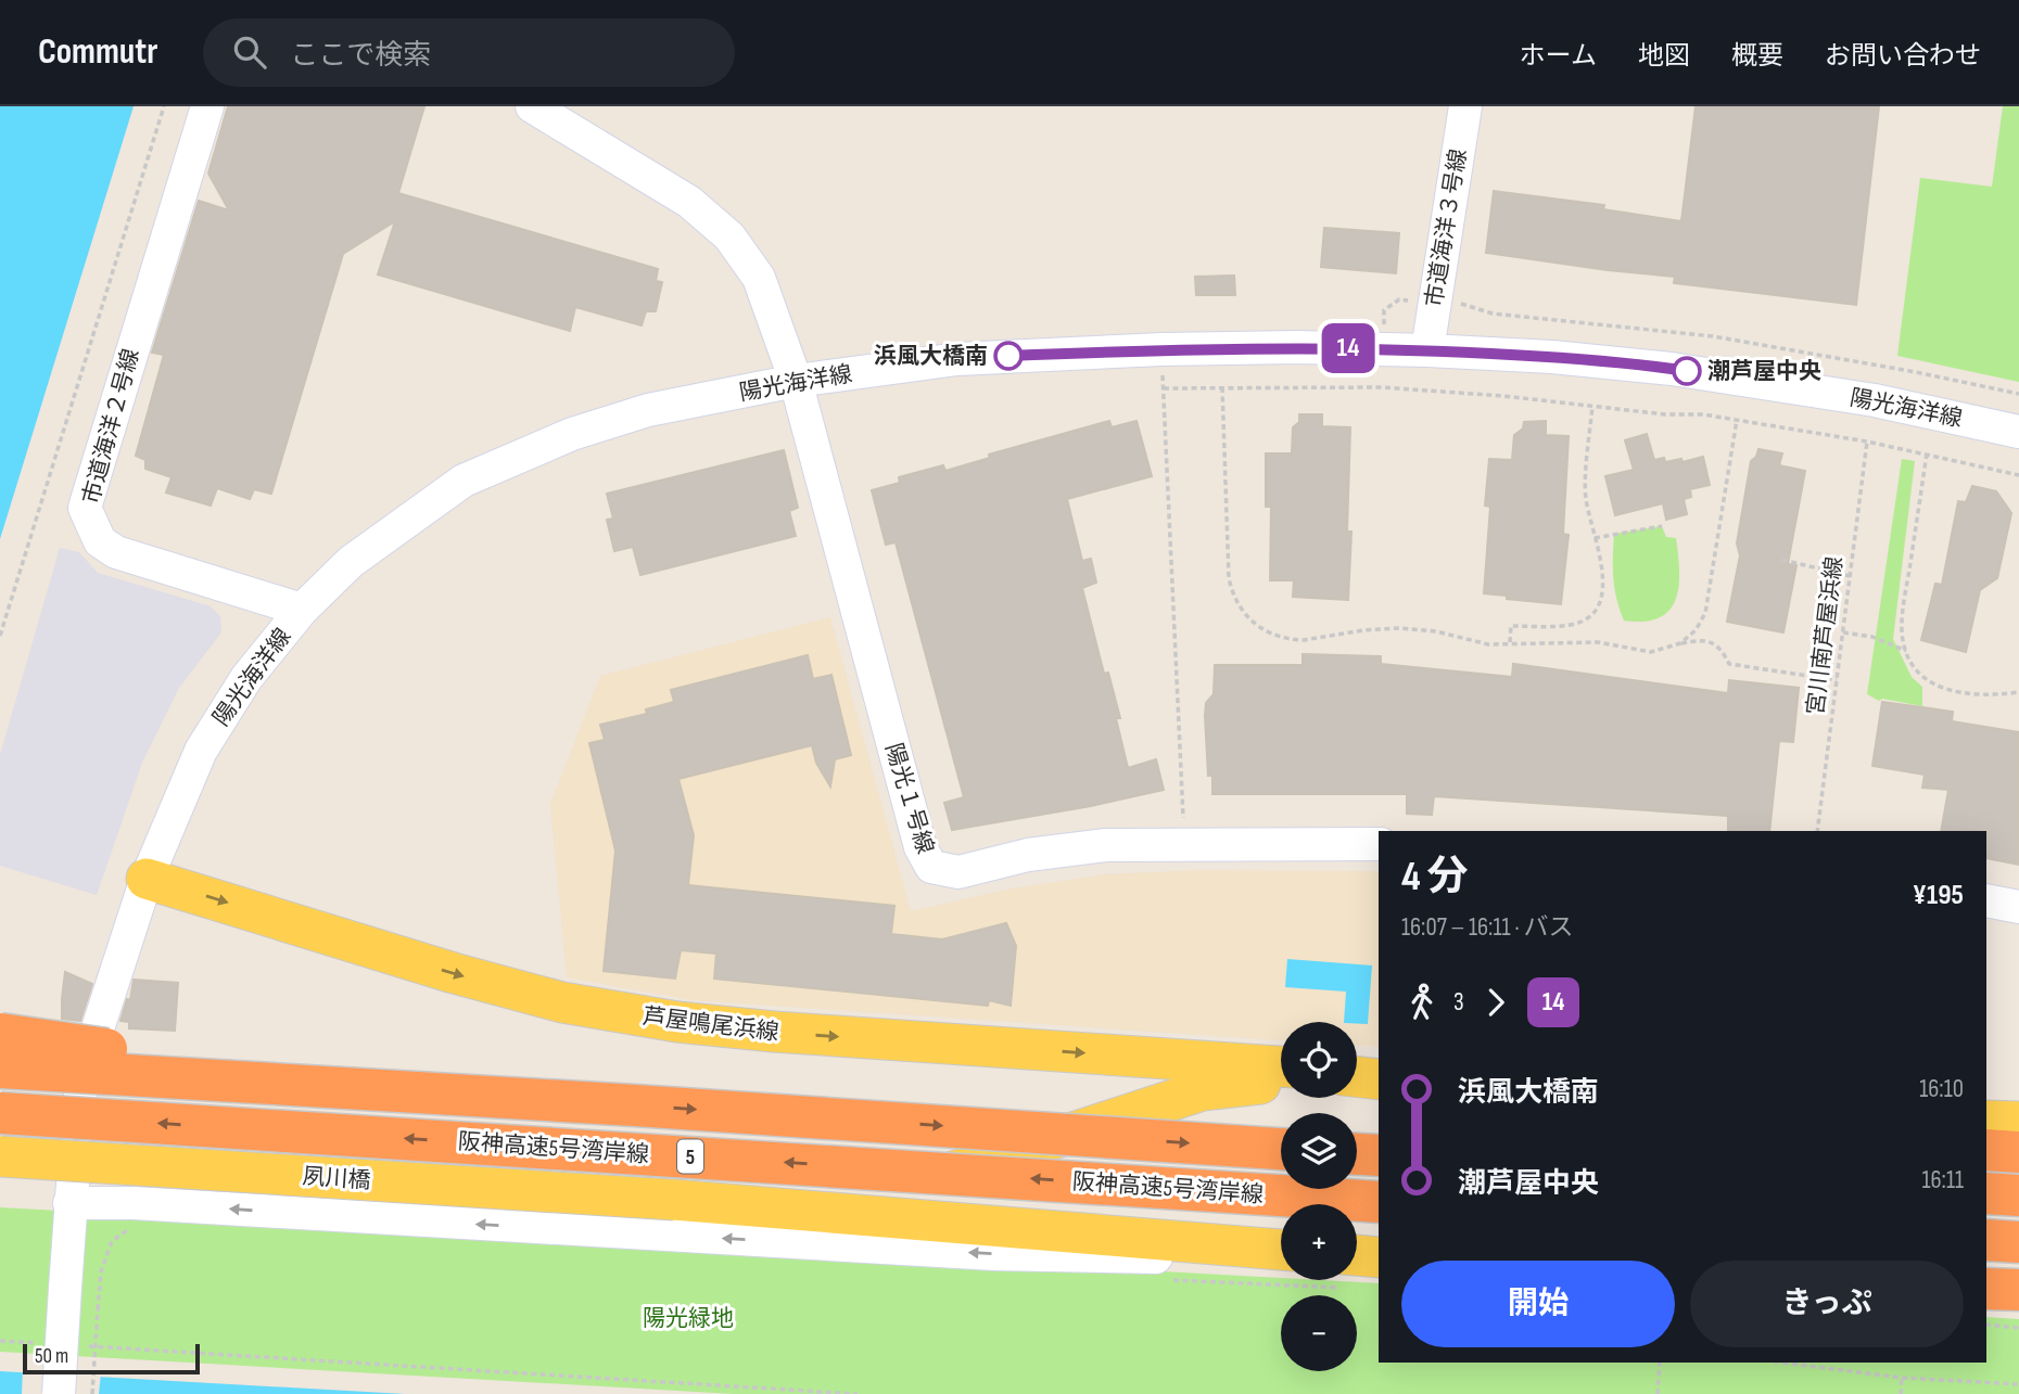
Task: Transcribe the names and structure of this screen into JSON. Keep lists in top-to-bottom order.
{
  "streets": {
    "highway": ["阪神高速5号湾岸線", "5"],
    "main road": ["芦屋鳴尾浜線", "夙川橋"],
    "street": [
      "市道海洋３号線",
      "陽光海洋線",
      "市道海洋２号線",
      "陽光１号線"
    ],
    "path": ["宮川南芦屋浜線"]
  },
  "crossings": [
    ["市道海洋３号線", "陽光海洋線"],
    ["陽光海洋線", "市道海洋２号線"],
    ["陽光海洋線", "陽光１号線"],
    ["陽光海洋線", "芦屋鳴尾浜線"]
  ],
  "parks": ["陽光緑地"],
  "places": ["浜風大橋南", "潮芦屋中央"],
  "lines": ["bus line 14"],
  "scale_bar": "50 m",
  "page": {
    "header": "Commutr",
    "search": "ここで検索",
    "nav": [
      "ホーム",
      "地図",
      "概要",
      "お問い合わせ"
    ],
    "on_map": "14",
    "heading": ["4 分", "16:07 – 16:11 · バス", "¥195"],
    "legs": ["3", "14"],
    "map_buttons": ["+", "−"],
    "list": [
      {
        "name": "浜風大橋南",
        "value": "16:10"
      },
      {
        "name": "潮芦屋中央",
        "value": "16:11"
      }
    ],
    "buttons": ["開始", "きっぷ"],
    "scale": "50 m"
  }
}
